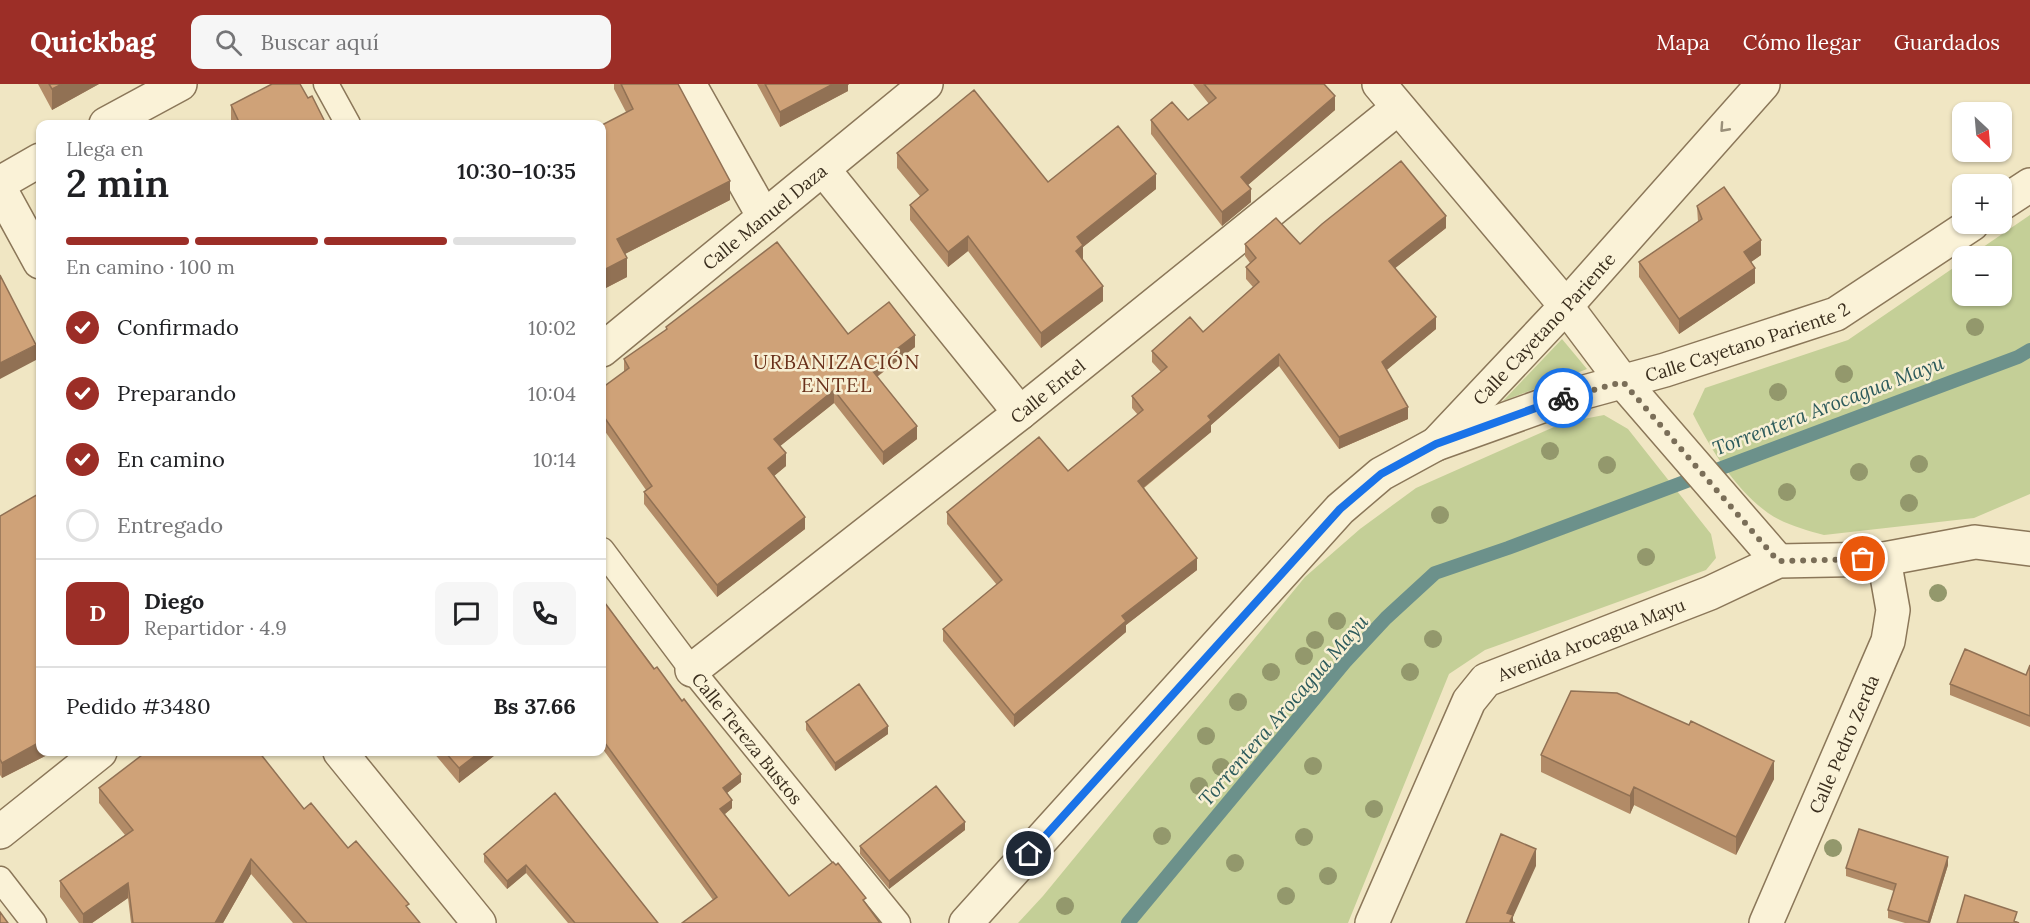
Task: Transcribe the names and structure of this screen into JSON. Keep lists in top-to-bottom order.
{
  "streets": {
    "street": [
      "Calle Manuel Daza",
      "Calle Cayetano Pariente",
      "Calle Cayetano Pariente 2",
      "Calle Entel",
      "Avenida Arocagua Mayu",
      "Calle Pedro Zerda"
    ],
    "lane": ["Calle Tereza Bustos"]
  },
  "crossings": [
    ["Calle Cayetano Pariente", "Calle Cayetano Pariente 2"],
    ["Calle Entel", "Calle Tereza Bustos"]
  ],
  "districts": ["URBANIZACIÓN ENTEL"],
  "water": ["Torrentera Arocagua Mayu"],
  "north": "bottom right",
  "page": {
    "header": "Quickbag",
    "search": "Buscar aquí",
    "nav": ["Mapa", "Cómo llegar", "Guardados"],
    "map_buttons": ["+", "−"],
    "heading": ["2 min", "Llega en", "10:30–10:35"],
    "panel": [
      "Diego",
      "Repartidor · 4.9",
      "Pedido #3480",
      "Bs 37.66"
    ],
    "bar": "En camino · 100 m",
    "list": [
      ["Confirmado", "10:02"],
      ["Preparando", "10:04"],
      ["En camino", "10:14"],
      "Entregado"
    ],
    "round": "D"
  }
}
